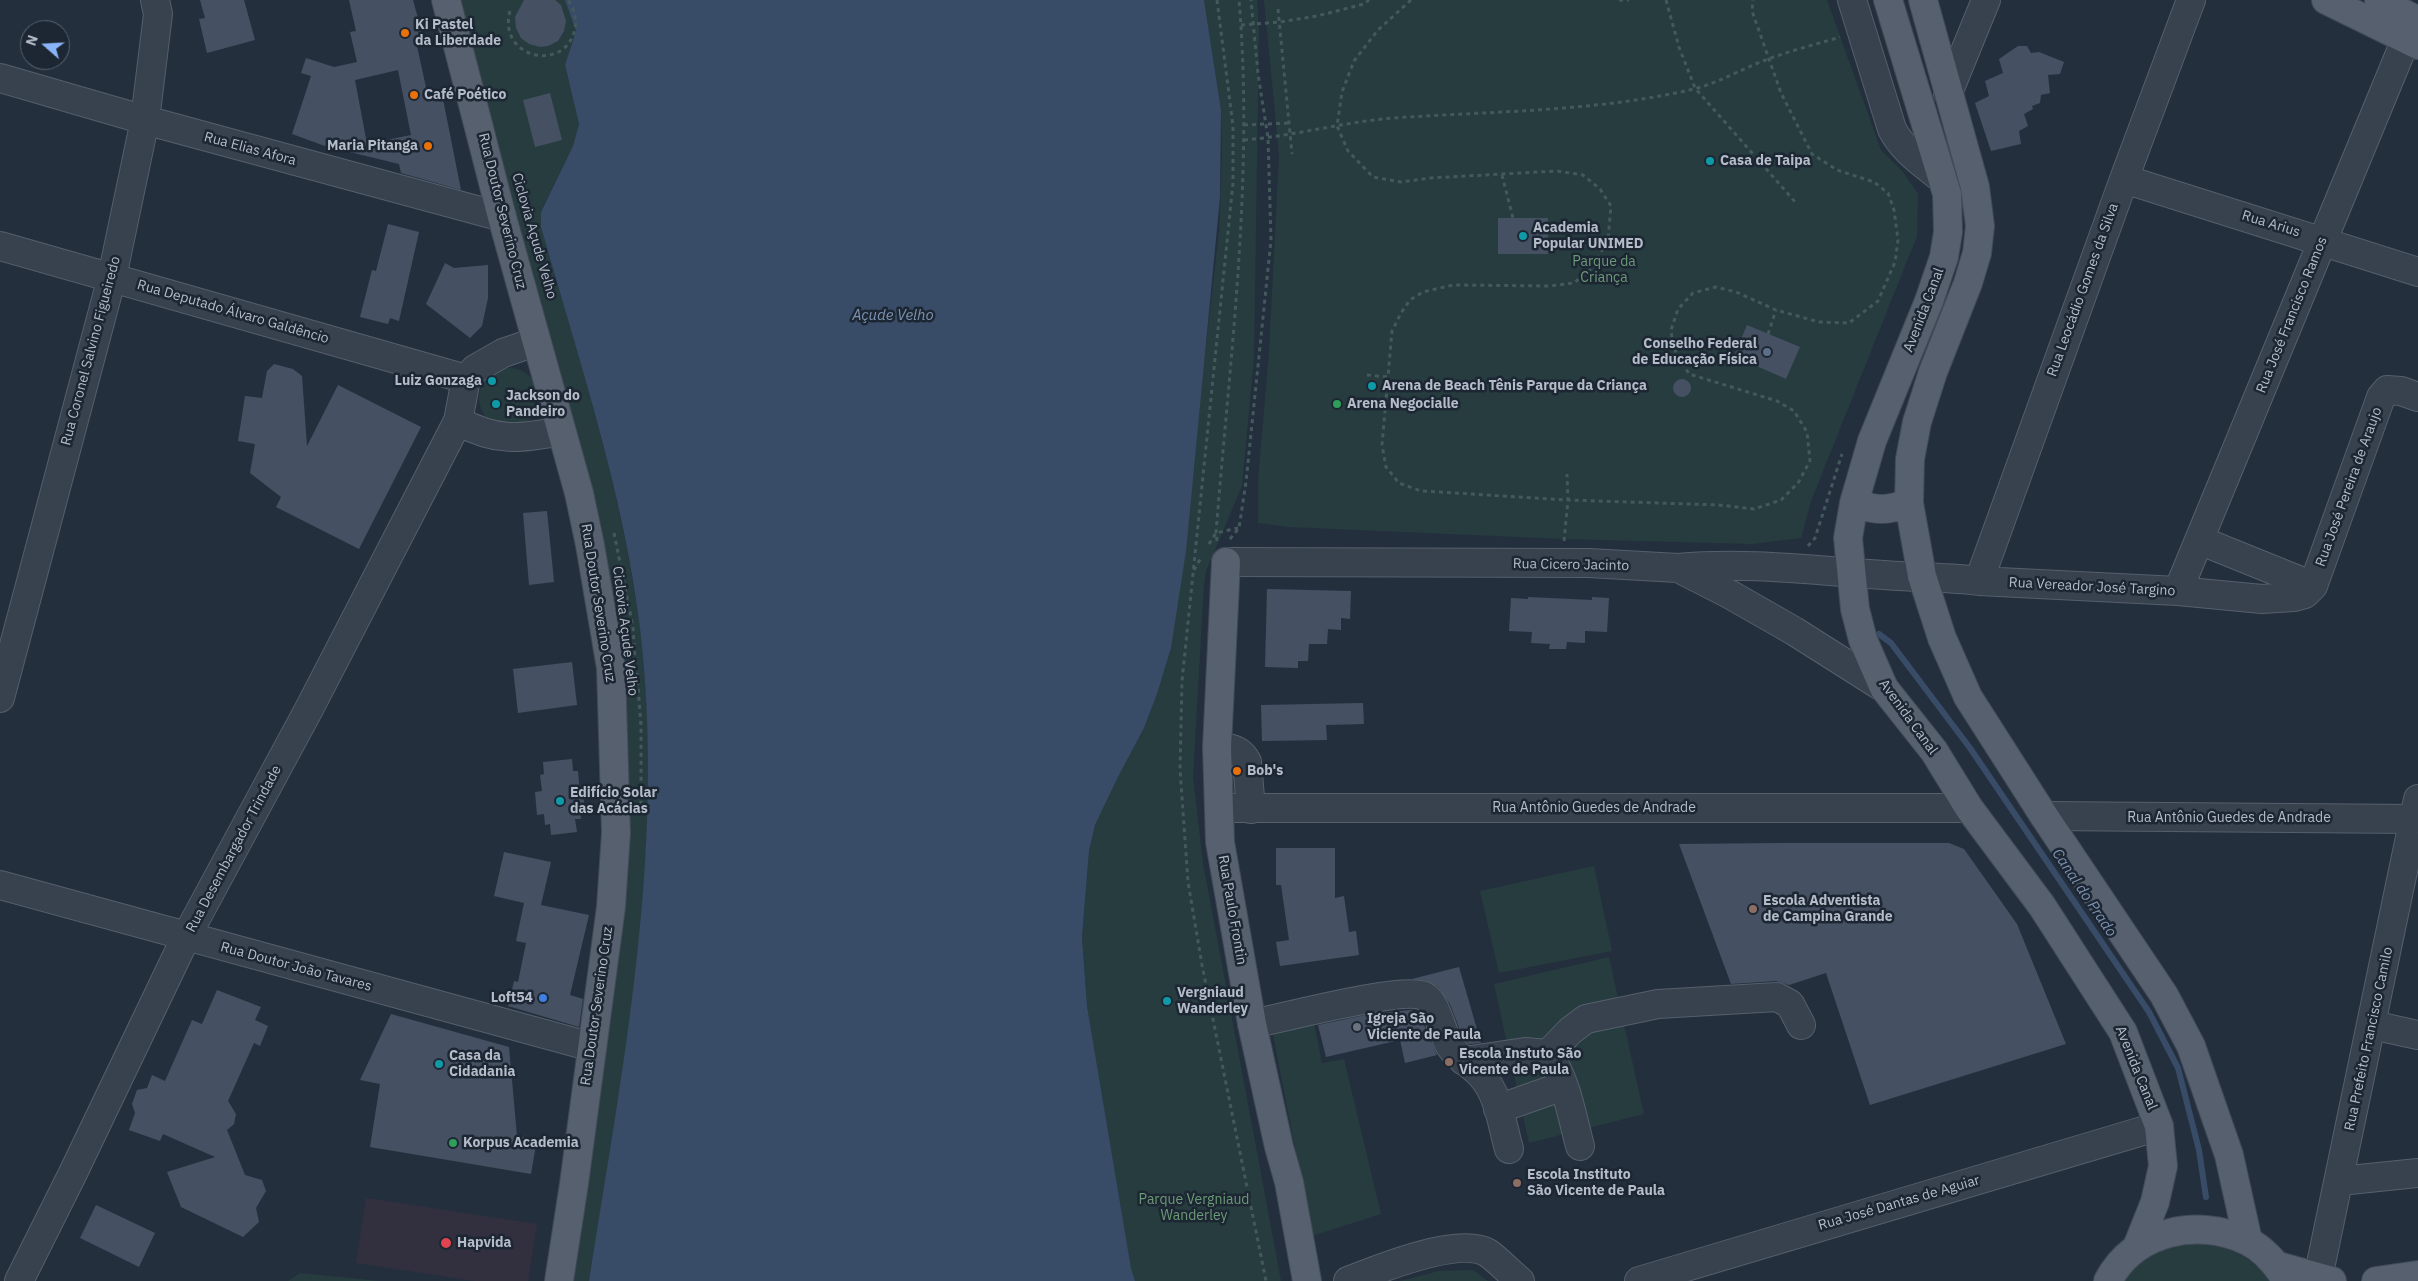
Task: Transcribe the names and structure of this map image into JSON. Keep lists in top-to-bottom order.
{
  "streets": {
    "main road": ["Rua Doutor Severino Cruz", "Avenida Canal", "Rua Paulo Frontin"],
    "street": [
      "Rua Elias Afora",
      "Rua Arius",
      "Rua Leocádio Gomes da Silva",
      "Rua Deputado Álvaro Galdêncio",
      "Rua José Francisco Ramos",
      "Rua Coronel Salvino Figueiredo",
      "Rua José Pereira de Araujo",
      "Rua Cicero Jacinto",
      "Rua Vereador José Targino",
      "Rua Antônio Guedes de Andrade",
      "Rua Desembargador Trindade",
      "Rua Doutor João Tavares",
      "Rua Prefeito Francisco Camilo",
      "Rua José Dantas de Aguiar"
    ]
  },
  "crossings": [
    ["Rua Elias Afora", "Rua Doutor Severino Cruz"],
    ["Rua Elias Afora", "Rua Coronel Salvino Figueiredo"],
    ["Rua Doutor Severino Cruz", "Rua Doutor João Tavares"],
    ["Rua Arius", "Rua Leocádio Gomes da Silva"],
    ["Rua Arius", "Rua José Francisco Ramos"],
    ["Rua Leocádio Gomes da Silva", "Rua Vereador José Targino"],
    ["Avenida Canal", "Rua Cicero Jacinto"],
    ["Avenida Canal", "Rua Vereador José Targino"],
    ["Avenida Canal", "Rua Antônio Guedes de Andrade"],
    ["Avenida Canal", "Rua José Dantas de Aguiar"],
    ["Rua Deputado Álvaro Galdêncio", "Rua Coronel Salvino Figueiredo"],
    ["Rua Deputado Álvaro Galdêncio", "Rua Desembargador Trindade"],
    ["Rua José Francisco Ramos", "Rua Vereador José Targino"],
    ["Rua José Pereira de Araujo", "Rua Vereador José Targino"],
    ["Rua Cicero Jacinto", "Rua Paulo Frontin"],
    ["Rua Antônio Guedes de Andrade", "Rua Paulo Frontin"],
    ["Rua Antônio Guedes de Andrade", "Rua Prefeito Francisco Camilo"],
    ["Rua Desembargador Trindade", "Rua Doutor João Tavares"]
  ],
  "water": ["Açude Velho", "Canal do Prado"],
  "parks": ["Parque da Criança", "Parque Vergniaud Wanderley"],
  "places": [
    "Ki Pastel da Liberdade",
    "Café Poético",
    "Maria Pitanga",
    "Casa de Taipa",
    "Academia Popular UNIMED",
    "Conselho Federal de Educação Física",
    "Luiz Gonzaga",
    "Arena de Beach Tênis Parque da Criança",
    "Jackson do Pandeiro",
    "Arena Negocialle",
    "Bob's",
    "Edifício Solar das Acácias",
    "Escola Adventista de Campina Grande",
    "Loft54",
    "Vergniaud Wanderley",
    "Igreja São Viciente de Paula",
    "Escola Instuto São Vicente de Paula",
    "Casa da Cidadania",
    "Korpus Academia",
    "Escola Instituto São Vicente de Paula",
    "Hapvida"
  ],
  "north": "left"
}
